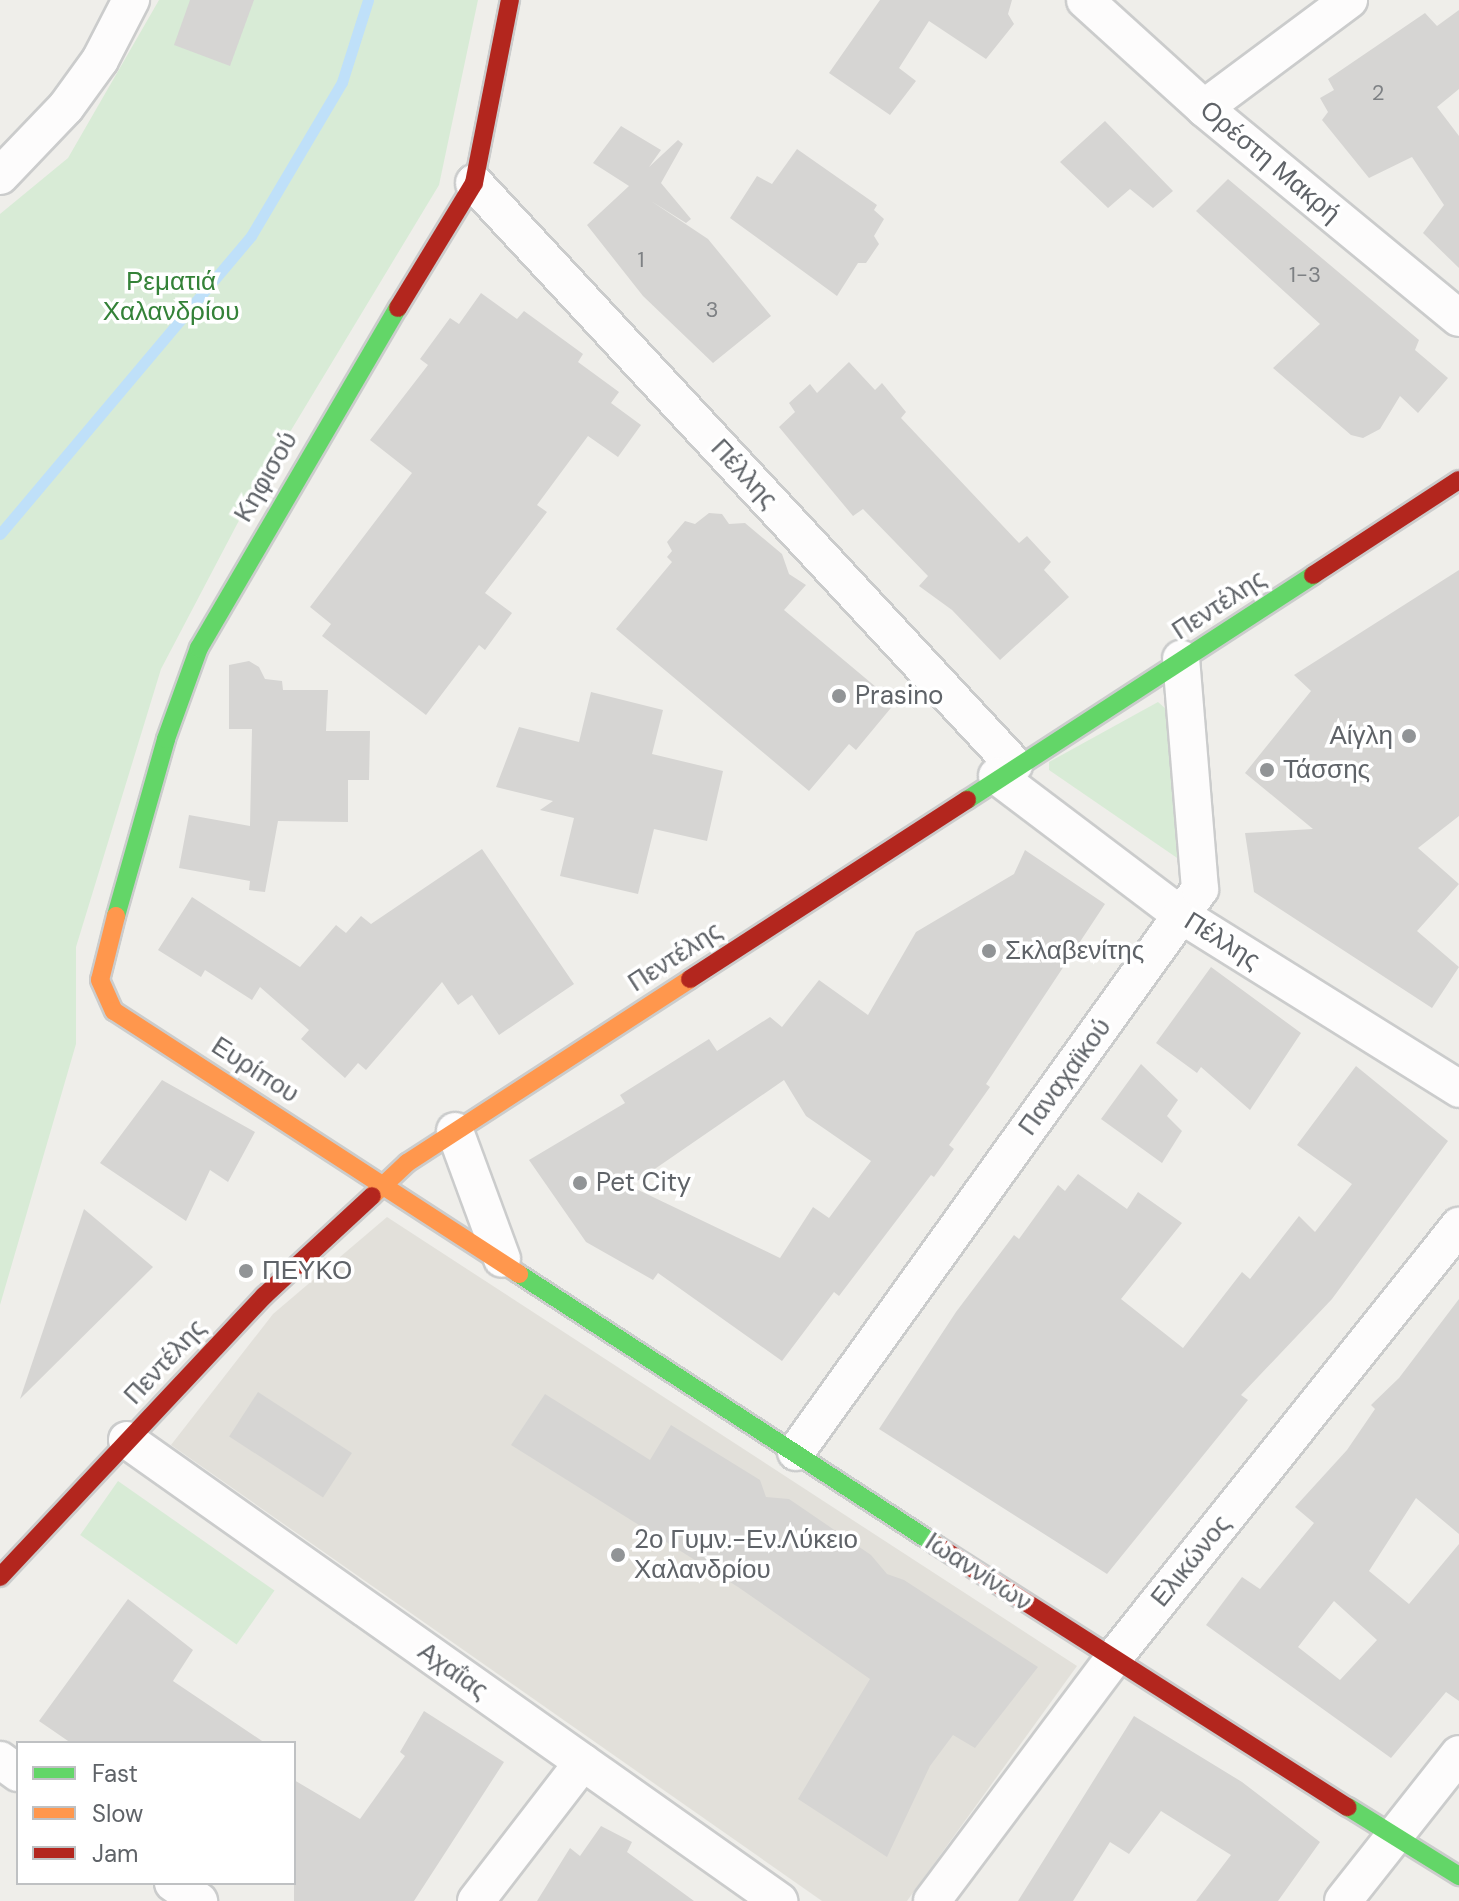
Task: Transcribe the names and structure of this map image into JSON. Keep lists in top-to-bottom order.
{
  "streets": {
    "street": [
      "Ορέστη Μακρή",
      "Πέλλης",
      "Κηφισού",
      "Πεντέλης",
      "Ευρίπου",
      "Παναχαϊκού",
      "Ελικώνος",
      "Ιωαννίνων",
      "Αχαΐας"
    ]
  },
  "crossings": [
    ["Πέλλης", "Κηφισού"],
    ["Πέλλης", "Πεντέλης"],
    ["Πέλλης", "Παναχαϊκού"],
    ["Κηφισού", "Ευρίπου"],
    ["Πεντέλης", "Ευρίπου"],
    ["Πεντέλης", "Παναχαϊκού"],
    ["Πεντέλης", "Ιωαννίνων"],
    ["Πεντέλης", "Αχαΐας"],
    ["Ευρίπου", "Ιωαννίνων"],
    ["Παναχαϊκού", "Ιωαννίνων"],
    ["Ελικώνος", "Ιωαννίνων"]
  ],
  "parks": ["Ρεματιά Χαλανδρίου"],
  "places": [
    "Prasino",
    "Αίγλη",
    "Τάσσης",
    "Σκλαβενίτης",
    "Pet City",
    "ΠΕΥΚΟ",
    "2ο Γυμν.-Εν.Λύκειο Χαλανδρίου"
  ],
  "house_numbers": [
    "2",
    "1",
    "1-3",
    "3"
  ],
  "legend": ["Fast", "Slow", "Jam"]
}
